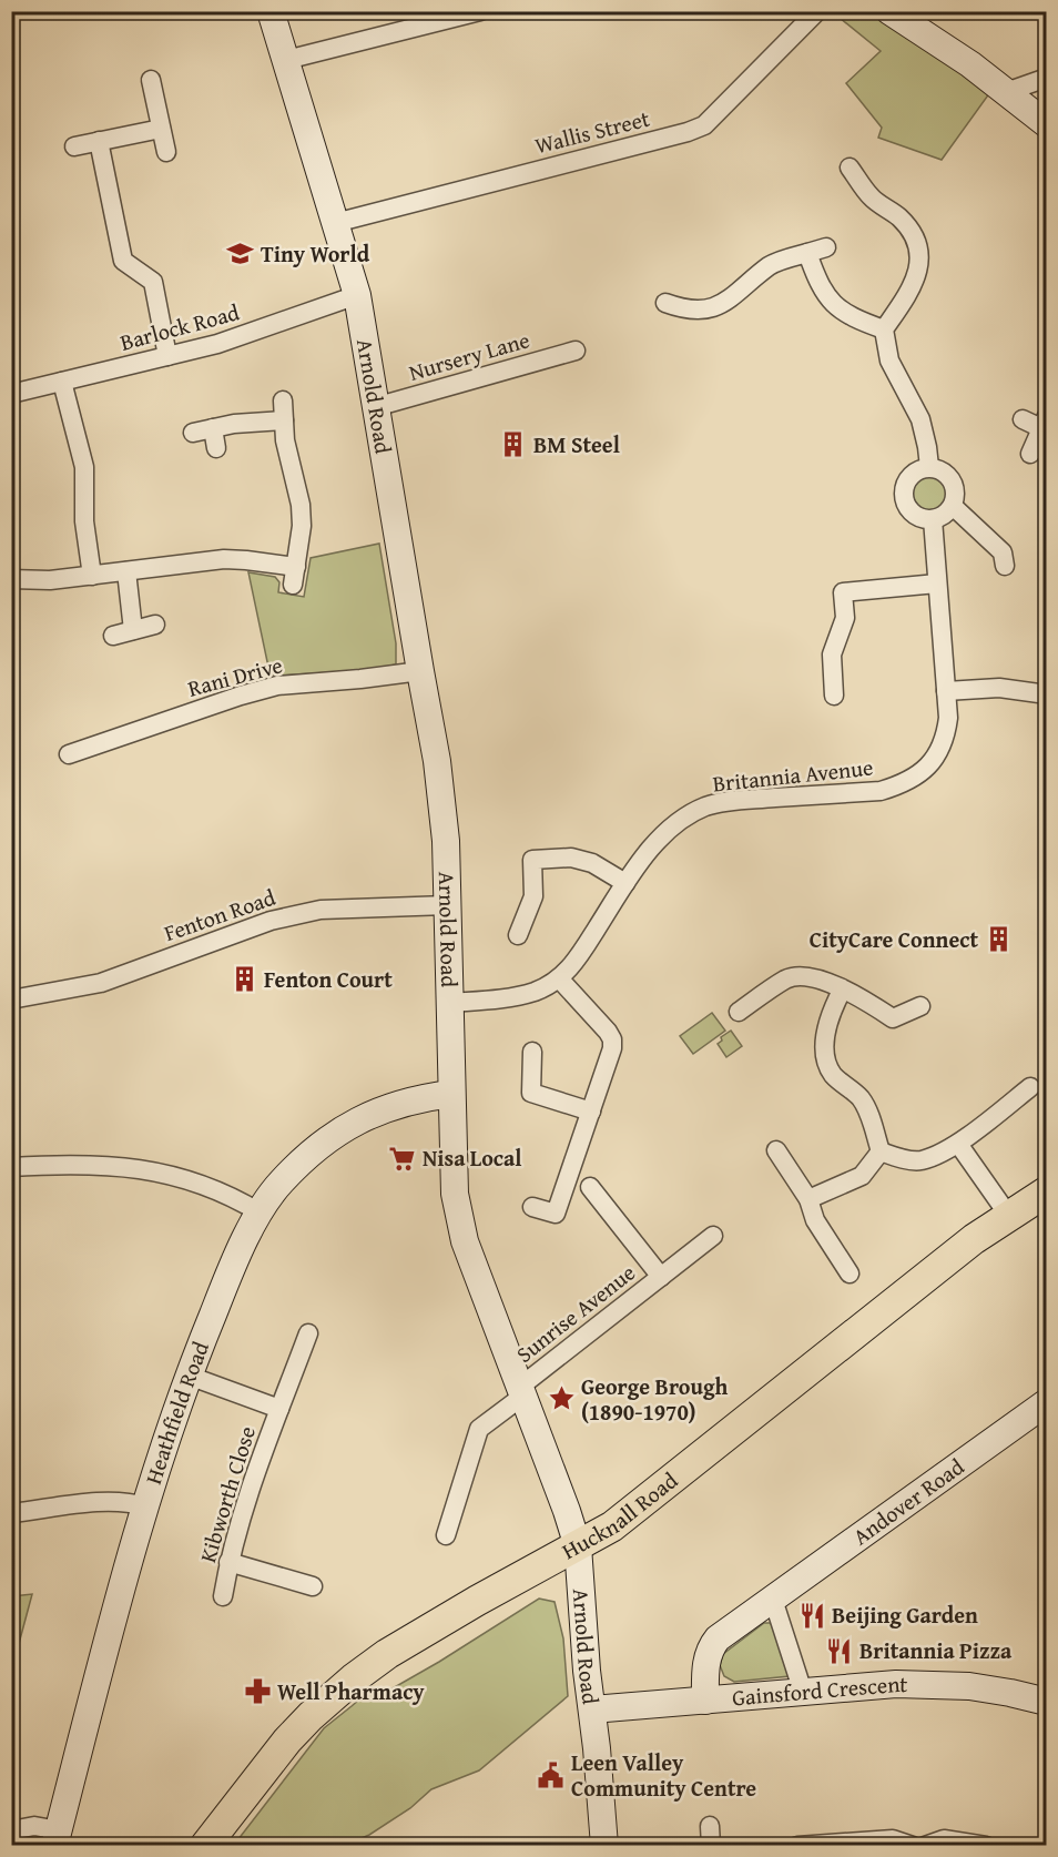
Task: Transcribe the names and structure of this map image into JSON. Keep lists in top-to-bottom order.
{
  "streets": {
    "main road": [
      "Arnold Road",
      "Heathfield Road",
      "Andover Road",
      "Hucknall Road",
      "Gainsford Crescent"
    ],
    "street": [
      "Wallis Street",
      "Barlock Road",
      "Nursery Lane",
      "Rani Drive",
      "Britannia Avenue",
      "Fenton Road",
      "Sunrise Avenue",
      "Kibworth Close"
    ]
  },
  "crossings": [
    ["Wallis Street", "Arnold Road"],
    ["Barlock Road", "Arnold Road"],
    ["Nursery Lane", "Arnold Road"],
    ["Arnold Road", "Rani Drive"],
    ["Arnold Road", "Britannia Avenue"],
    ["Arnold Road", "Fenton Road"],
    ["Arnold Road", "Sunrise Avenue"],
    ["Arnold Road", "Heathfield Road"],
    ["Arnold Road", "Hucknall Road"],
    ["Arnold Road", "Gainsford Crescent"],
    ["Heathfield Road", "Kibworth Close"],
    ["Andover Road", "Gainsford Crescent"]
  ],
  "places": {
    "school or university": ["Tiny World"],
    "building": ["BM Steel", "CityCare Connect", "Fenton Court"],
    "supermarket": ["Nisa Local"],
    "place": ["George Brough (1890-1970)"],
    "restaurant": ["Beijing Garden", "Britannia Pizza"],
    "pharmacy": ["Well Pharmacy"],
    "public building": ["Leen Valley Community Centre"]
  }
}
